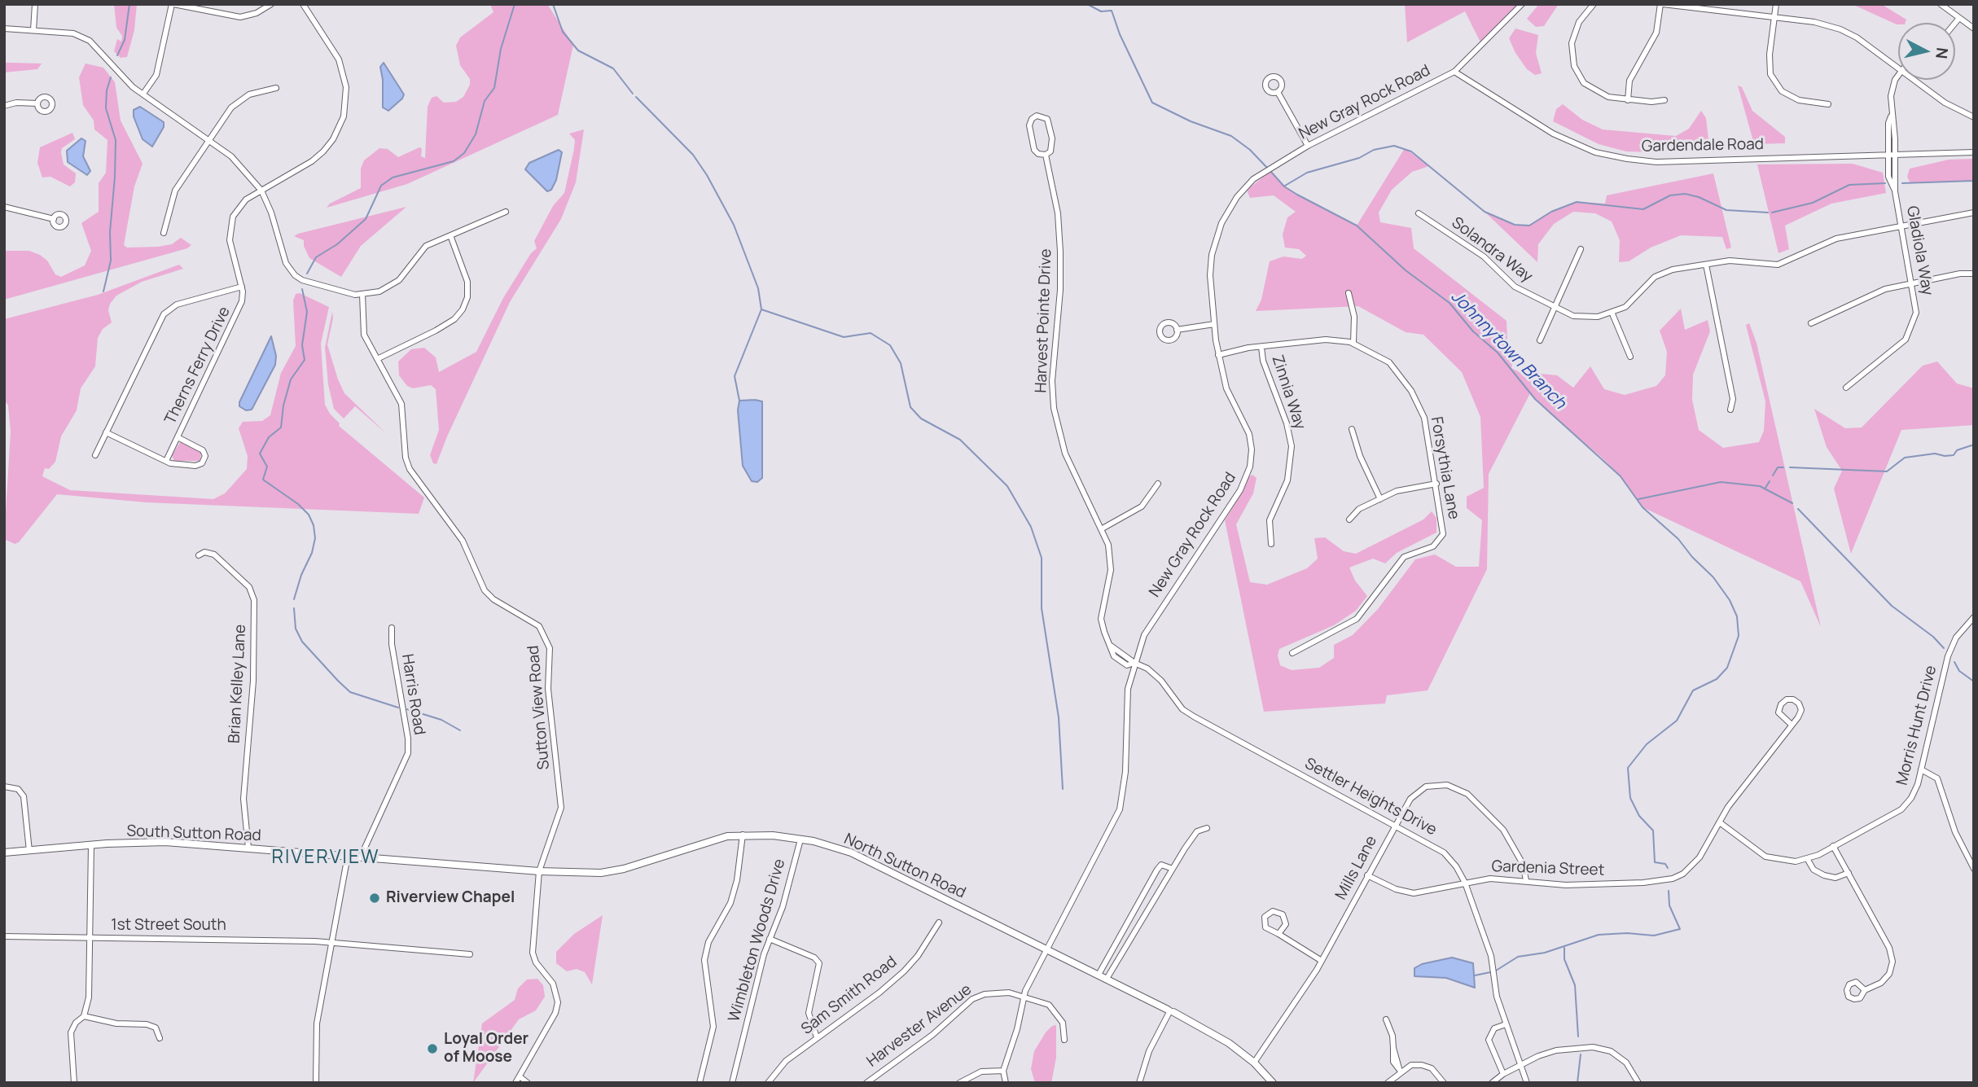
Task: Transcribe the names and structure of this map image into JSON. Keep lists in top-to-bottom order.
{
  "streets": {
    "main road": ["South Sutton Road", "North Sutton Road"],
    "street": [
      "New Gray Rock Road",
      "Gardendale Road",
      "Solandra Way",
      "Gladiola Way",
      "Harvest Pointe Drive",
      "Therns Ferry Drive",
      "Zinnia Way",
      "Forsythia Lane",
      "Brian Kelley Lane",
      "Harris Road",
      "Sutton View Road",
      "Morris Hunt Drive",
      "Settler Heights Drive",
      "Mills Lane",
      "Gardenia Street",
      "1st Street South",
      "Wimbleton Woods Drive",
      "Sam Smith Road",
      "Harvester Avenue"
    ]
  },
  "crossings": [
    ["New Gray Rock Road", "Gardendale Road"],
    ["New Gray Rock Road", "Forsythia Lane"],
    ["New Gray Rock Road", "Settler Heights Drive"],
    ["New Gray Rock Road", "North Sutton Road"],
    ["New Gray Rock Road", "Harvester Avenue"],
    ["Gardendale Road", "Gladiola Way"],
    ["Solandra Way", "Gladiola Way"],
    ["Harvest Pointe Drive", "Settler Heights Drive"],
    ["Zinnia Way", "Forsythia Lane"],
    ["Brian Kelley Lane", "South Sutton Road"],
    ["Harris Road", "North Sutton Road"],
    ["Sutton View Road", "North Sutton Road"],
    ["Morris Hunt Drive", "Gardenia Street"],
    ["Settler Heights Drive", "Mills Lane"],
    ["Settler Heights Drive", "Gardenia Street"],
    ["South Sutton Road", "North Sutton Road"],
    ["North Sutton Road", "Mills Lane"],
    ["North Sutton Road", "Wimbleton Woods Drive"],
    ["Mills Lane", "Gardenia Street"]
  ],
  "districts": ["RIVERVIEW"],
  "water": ["Johnnytown Branch"],
  "places": ["Riverview Chapel", "Loyal Order of Moose"],
  "north": "right"
}
